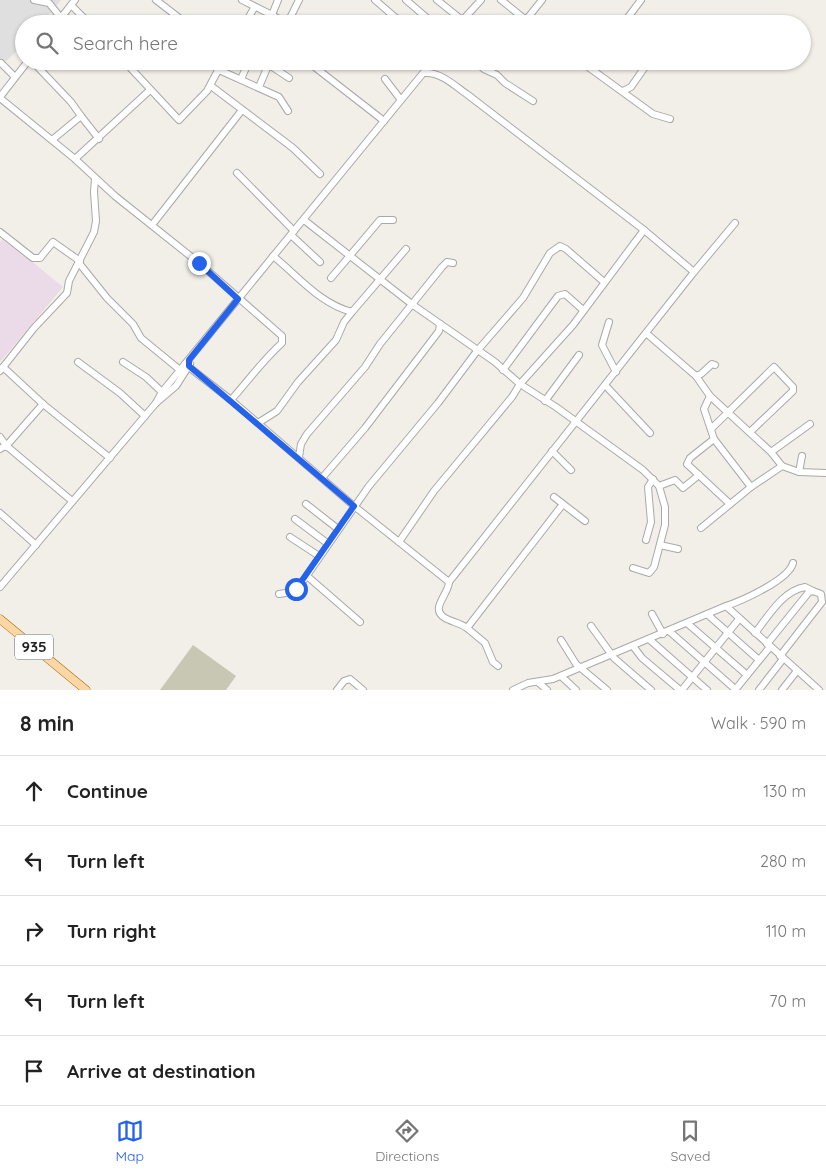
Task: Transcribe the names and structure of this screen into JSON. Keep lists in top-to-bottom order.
{
  "streets": {
    "main road": ["935"]
  },
  "page": {
    "search": "Search here",
    "heading": ["8 min", "Walk · 590 m"],
    "list": [
      ["Continue", "130 m"],
      ["Turn left", "280 m"],
      ["Turn right", "110 m"],
      ["Turn left", "70 m"],
      "Arrive at destination"
    ],
    "nav": ["Map", "Directions", "Saved"]
  }
}
